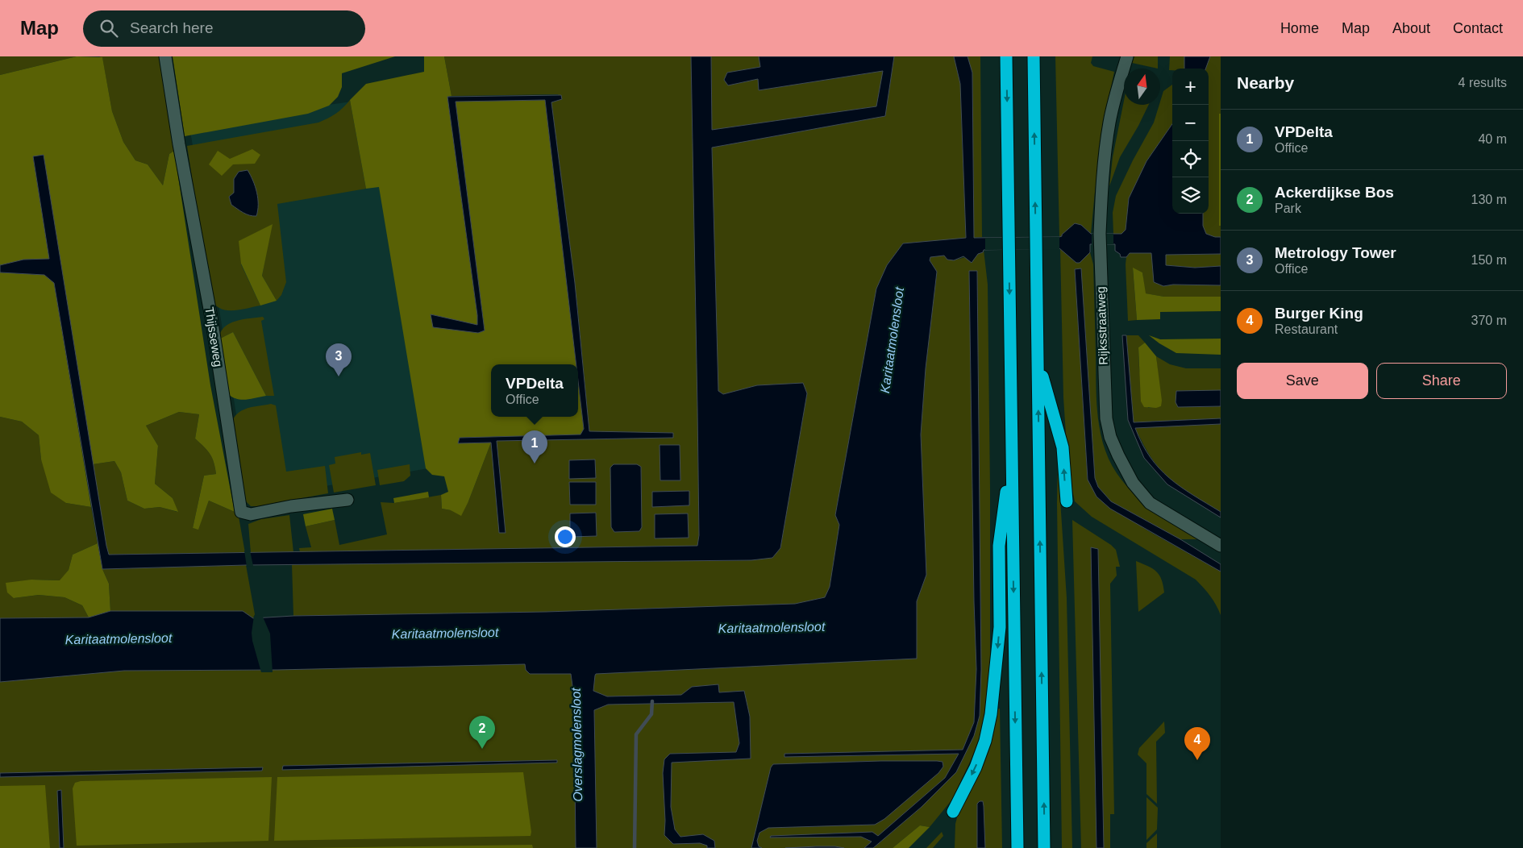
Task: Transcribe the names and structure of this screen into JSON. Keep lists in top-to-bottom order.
{
  "streets": {
    "street": ["Rijksstraatweg", "Thijsseweg"]
  },
  "water": ["Karitaatmolensloot", "Overslagmolensloot"],
  "north": "top",
  "page": {
    "header": "Map",
    "search": "Search here",
    "nav": [
      "Home",
      "Map",
      "About",
      "Contact"
    ],
    "heading": ["Nearby", "4 results"],
    "map_buttons": ["+", "−"],
    "list": [
      {
        "mark": "1",
        "name": "VPDelta",
        "note": "Office",
        "value": "40 m"
      },
      {
        "mark": "2",
        "name": "Ackerdijkse Bos",
        "note": "Park",
        "value": "130 m"
      },
      {
        "mark": "3",
        "name": "Metrology Tower",
        "note": "Office",
        "value": "150 m"
      },
      {
        "mark": "4",
        "name": "Burger King",
        "note": "Restaurant",
        "value": "370 m"
      }
    ],
    "pins": [
      "3",
      "1",
      "2",
      "4"
    ],
    "buttons": ["Save", "Share"],
    "popup": ["VPDelta", "Office"]
  }
}
